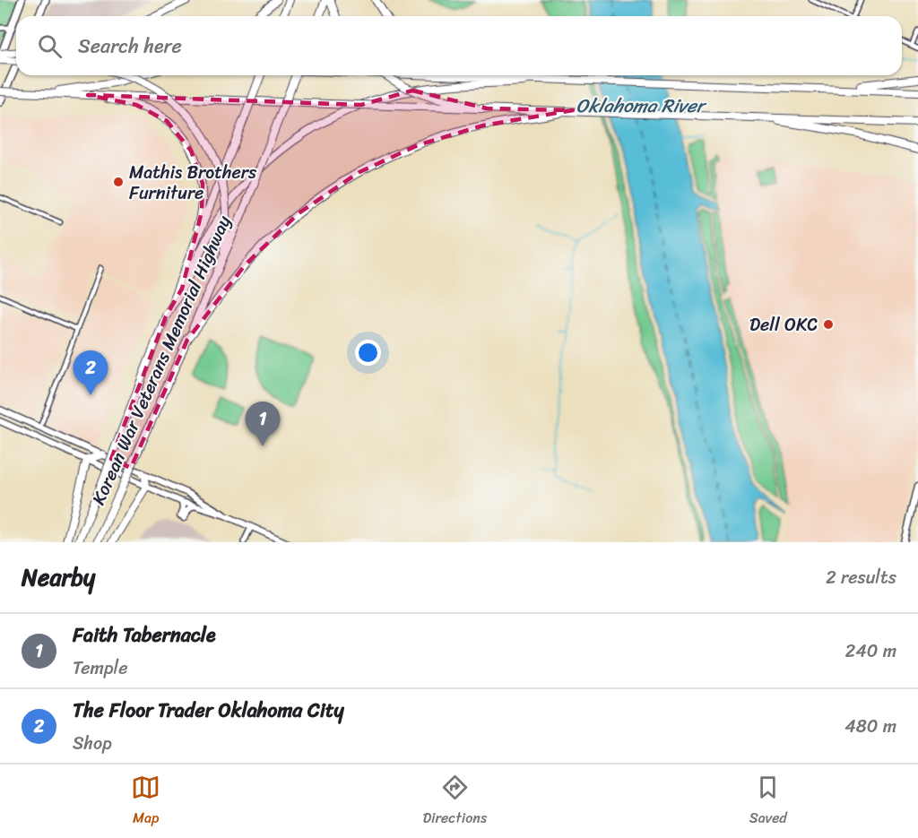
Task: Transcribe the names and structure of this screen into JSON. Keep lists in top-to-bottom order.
{
  "streets": {
    "highway": ["Korean War Veterans Memorial Highway"]
  },
  "water": ["Oklahoma River"],
  "places": ["Mathis Brothers Furniture", "Dell OKC"],
  "page": {
    "search": "Search here",
    "pins": ["2", "1"],
    "heading": ["Nearby", "2 results"],
    "list": [
      {
        "mark": "1",
        "name": "Faith Tabernacle",
        "note": "Temple",
        "value": "240 m"
      },
      {
        "mark": "2",
        "name": "The Floor Trader Oklahoma City",
        "note": "Shop",
        "value": "480 m"
      }
    ],
    "nav": ["Map", "Directions", "Saved"]
  }
}
